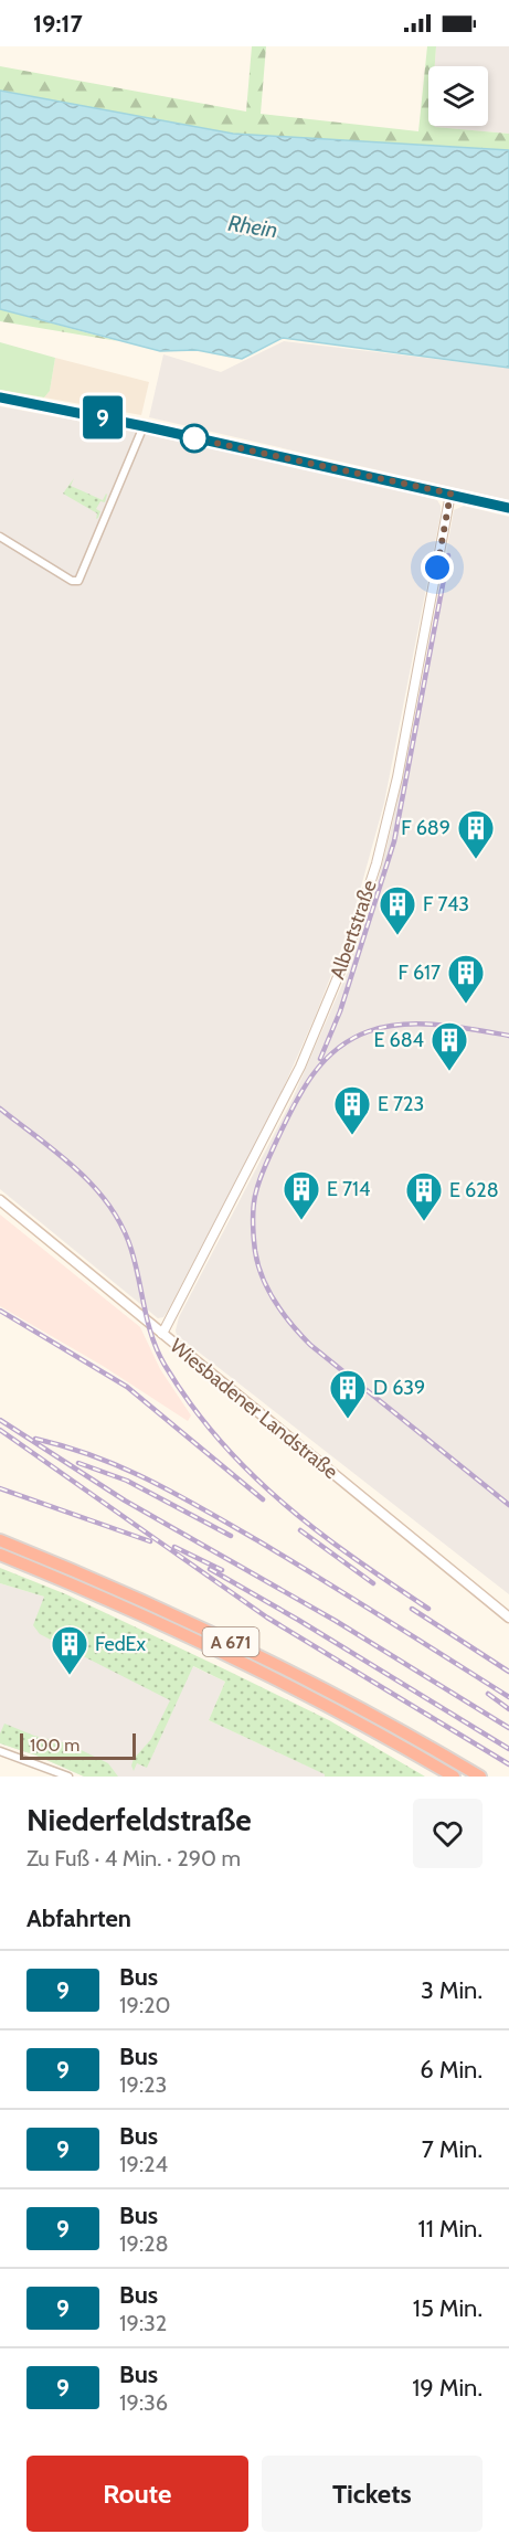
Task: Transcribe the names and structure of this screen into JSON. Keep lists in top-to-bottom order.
{
  "streets": {
    "highway": ["A 671"],
    "main road": ["Wiesbadener Landstraße"],
    "street": ["Albertstraße"]
  },
  "crossings": [
    ["Albertstraße", "Wiesbadener Landstraße"]
  ],
  "water": ["Rhein"],
  "places": {
    "building": [
      "F 689",
      "F 743",
      "F 617",
      "E 684",
      "E 723",
      "E 714",
      "E 628",
      "D 639",
      "FedEx"
    ]
  },
  "lines": ["bus line 9"],
  "scale_bar": "100 m",
  "page": {
    "status": "19:17",
    "on_map": "9",
    "scale": "100 m",
    "heading": [
      ["Niederfeldstraße", "Zu Fuß · 4 Min. · 290 m"],
      "Abfahrten"
    ],
    "list": [
      {
        "mark": "9",
        "name": "Bus",
        "note": "19:20",
        "value": "3 Min."
      },
      {
        "mark": "9",
        "name": "Bus",
        "note": "19:23",
        "value": "6 Min."
      },
      {
        "mark": "9",
        "name": "Bus",
        "note": "19:24",
        "value": "7 Min."
      },
      {
        "mark": "9",
        "name": "Bus",
        "note": "19:28",
        "value": "11 Min."
      },
      {
        "mark": "9",
        "name": "Bus",
        "note": "19:32",
        "value": "15 Min."
      },
      {
        "mark": "9",
        "name": "Bus",
        "note": "19:36",
        "value": "19 Min."
      }
    ],
    "buttons": ["Route", "Tickets"]
  }
}
